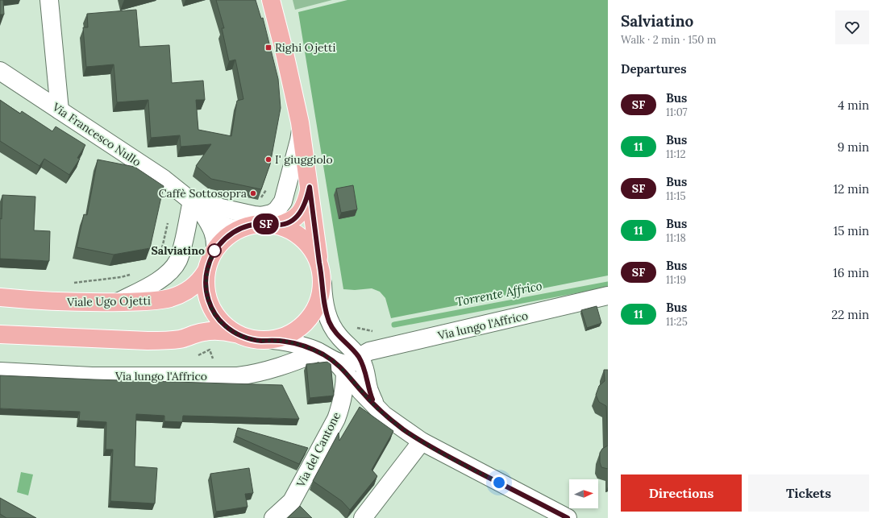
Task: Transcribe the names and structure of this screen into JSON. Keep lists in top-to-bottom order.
{
  "streets": {
    "main road": ["Viale Ugo Ojetti", "Via lungo l'Affrico"],
    "street": ["Via Francesco Nullo", "Via del Cantone"]
  },
  "crossings": [
    ["Via Francesco Nullo", "Via lungo l'Affrico"],
    ["Viale Ugo Ojetti", "Via lungo l'Affrico"]
  ],
  "water": ["Torrente Affrico"],
  "places": {
    "transit": ["Righi Ojetti"],
    "other": ["I' giuggiolo", "Caffè Sottosopra", "Salviatino"]
  },
  "lines": ["bus line SF"],
  "north": "right",
  "page": {
    "on_map": "SF",
    "heading": [
      ["Salviatino", "Walk · 2 min · 150 m"],
      "Departures"
    ],
    "list": [
      {
        "mark": "SF",
        "name": "Bus",
        "note": "11:07",
        "value": "4 min"
      },
      {
        "mark": "11",
        "name": "Bus",
        "note": "11:12",
        "value": "9 min"
      },
      {
        "mark": "SF",
        "name": "Bus",
        "note": "11:15",
        "value": "12 min"
      },
      {
        "mark": "11",
        "name": "Bus",
        "note": "11:18",
        "value": "15 min"
      },
      {
        "mark": "SF",
        "name": "Bus",
        "note": "11:19",
        "value": "16 min"
      },
      {
        "mark": "11",
        "name": "Bus",
        "note": "11:25",
        "value": "22 min"
      }
    ],
    "buttons": ["Directions", "Tickets"]
  }
}
